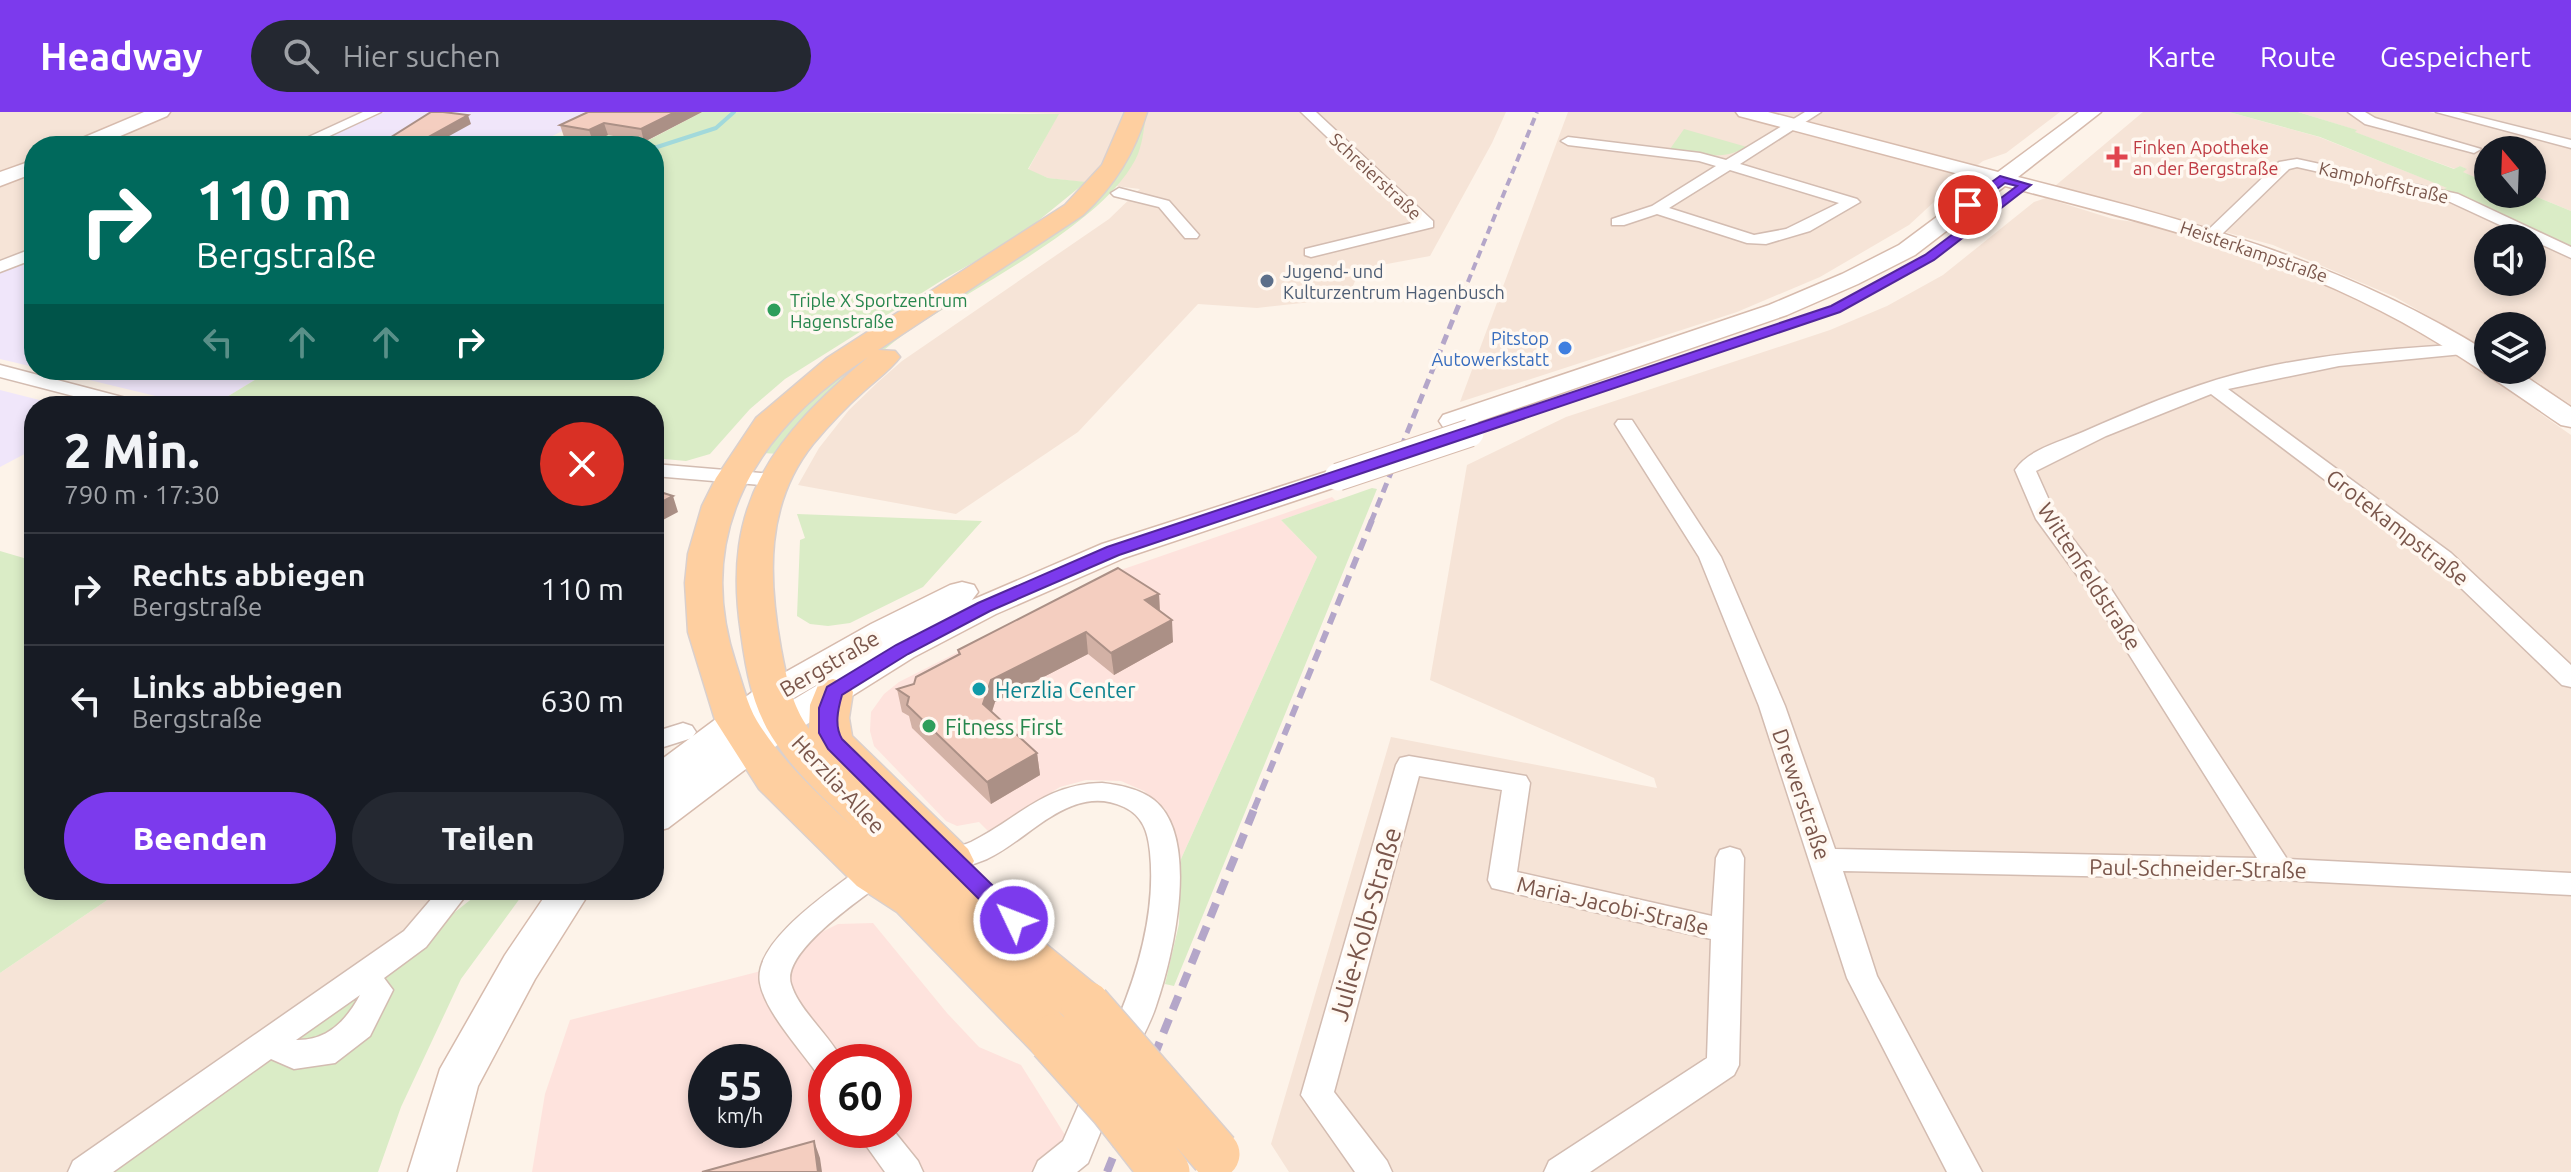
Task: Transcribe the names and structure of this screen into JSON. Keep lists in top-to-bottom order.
{
  "streets": {
    "main road": ["Heisterkampstraße", "Bergstraße", "Herzlia-Allee"],
    "street": [
      "Schreierstraße",
      "Kamphoffstraße",
      "Grotekampstraße",
      "Wittenfeldstraße",
      "Drewerstraße",
      "Paul-Schneider-Straße",
      "Maria-Jacobi-Straße",
      "Julie-Kolb-Straße"
    ]
  },
  "crossings": [
    ["Kamphoffstraße", "Heisterkampstraße"],
    ["Heisterkampstraße", "Wittenfeldstraße"],
    ["Heisterkampstraße", "Bergstraße"],
    ["Grotekampstraße", "Wittenfeldstraße"],
    ["Wittenfeldstraße", "Paul-Schneider-Straße"],
    ["Bergstraße", "Herzlia-Allee"],
    ["Drewerstraße", "Paul-Schneider-Straße"],
    ["Maria-Jacobi-Straße", "Julie-Kolb-Straße"]
  ],
  "places": {
    "health": ["Finken Apotheke an der Bergstraße"],
    "other": [
      "Jugend- und Kulturzentrum Hagenbusch",
      "Triple X Sportzentrum Hagenstraße",
      "Pitstop Autowerkstatt",
      "Herzlia Center",
      "Fitness First"
    ]
  },
  "north": "top",
  "page": {
    "header": "Headway",
    "search": "Hier suchen",
    "nav": ["Karte", "Route", "Gespeichert"],
    "turn": ["110 m", "Bergstraße"],
    "heading": ["2 Min.", "790 m · 17:30"],
    "list": [
      {
        "name": "Rechts abbiegen",
        "note": "Bergstraße",
        "value": "110 m"
      },
      {
        "name": "Links abbiegen",
        "note": "Bergstraße",
        "value": "630 m"
      }
    ],
    "buttons": ["Beenden", "Teilen"],
    "speed": "55 km/h",
    "limit": "60"
  }
}
